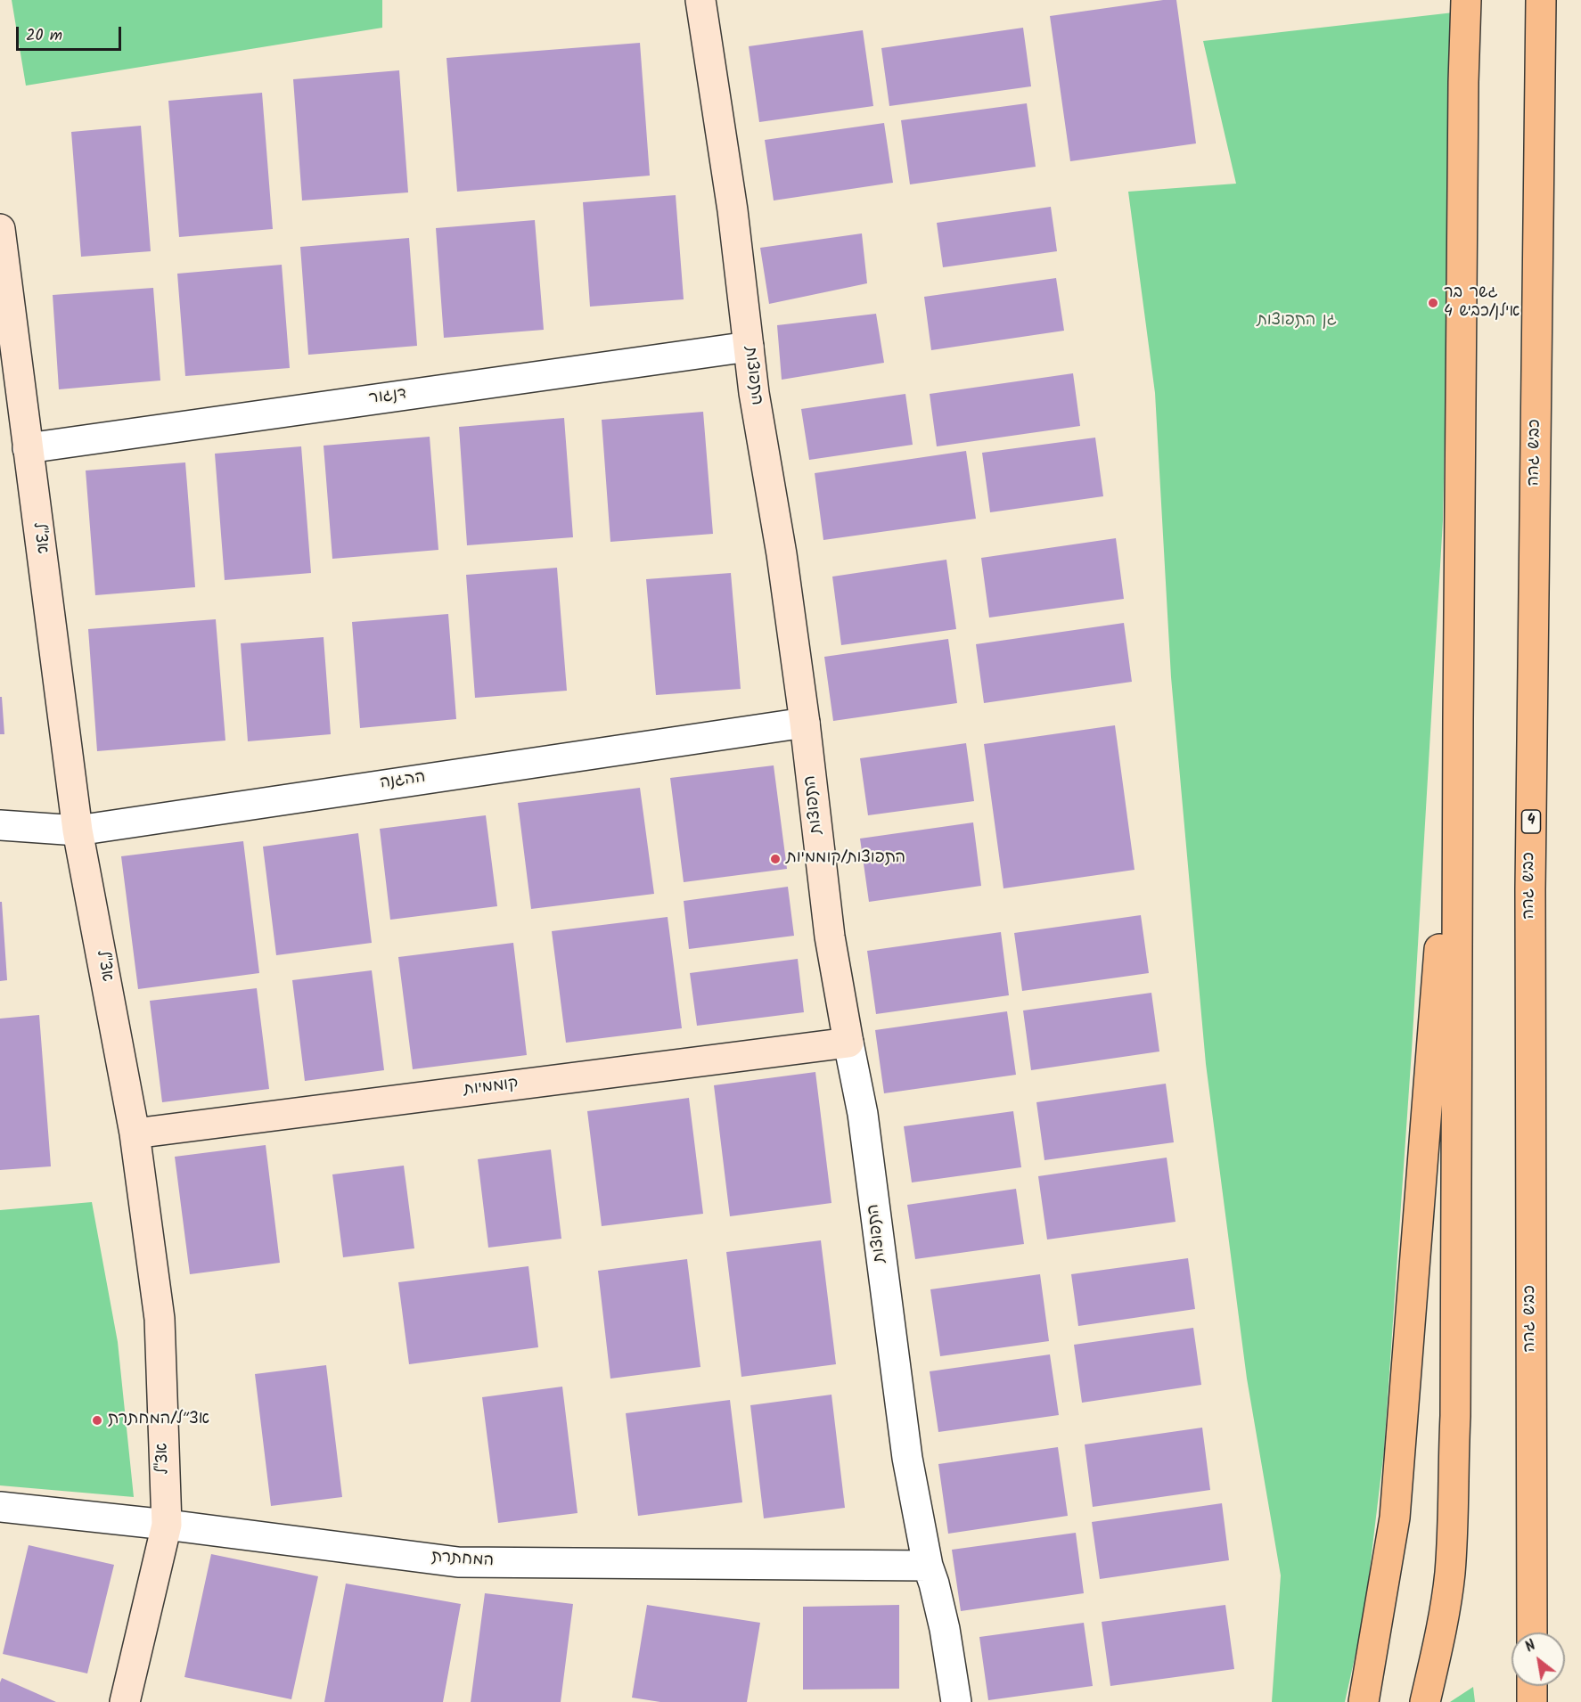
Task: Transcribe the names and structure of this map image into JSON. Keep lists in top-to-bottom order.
{
  "streets": {
    "highway": ["כביש גהה", "4"],
    "street": [
      "התפוצות",
      "דנגור",
      "אצ\"ל",
      "ההגנה",
      "קוממיות",
      "המחתרת"
    ]
  },
  "crossings": [
    ["התפוצות", "דנגור"],
    ["התפוצות", "ההגנה"],
    ["התפוצות", "קוממיות"],
    ["התפוצות", "המחתרת"],
    ["דנגור", "אצ\"ל"],
    ["אצ\"ל", "ההגנה"],
    ["אצ\"ל", "קוממיות"],
    ["אצ\"ל", "המחתרת"]
  ],
  "parks": ["גן התפוצות"],
  "places": ["גשר בר אילן/כביש 4", "התפוצות/קוממיות", "אצ״ל/המחתרת"],
  "scale_bar": "20 m",
  "north": "top left"
}
